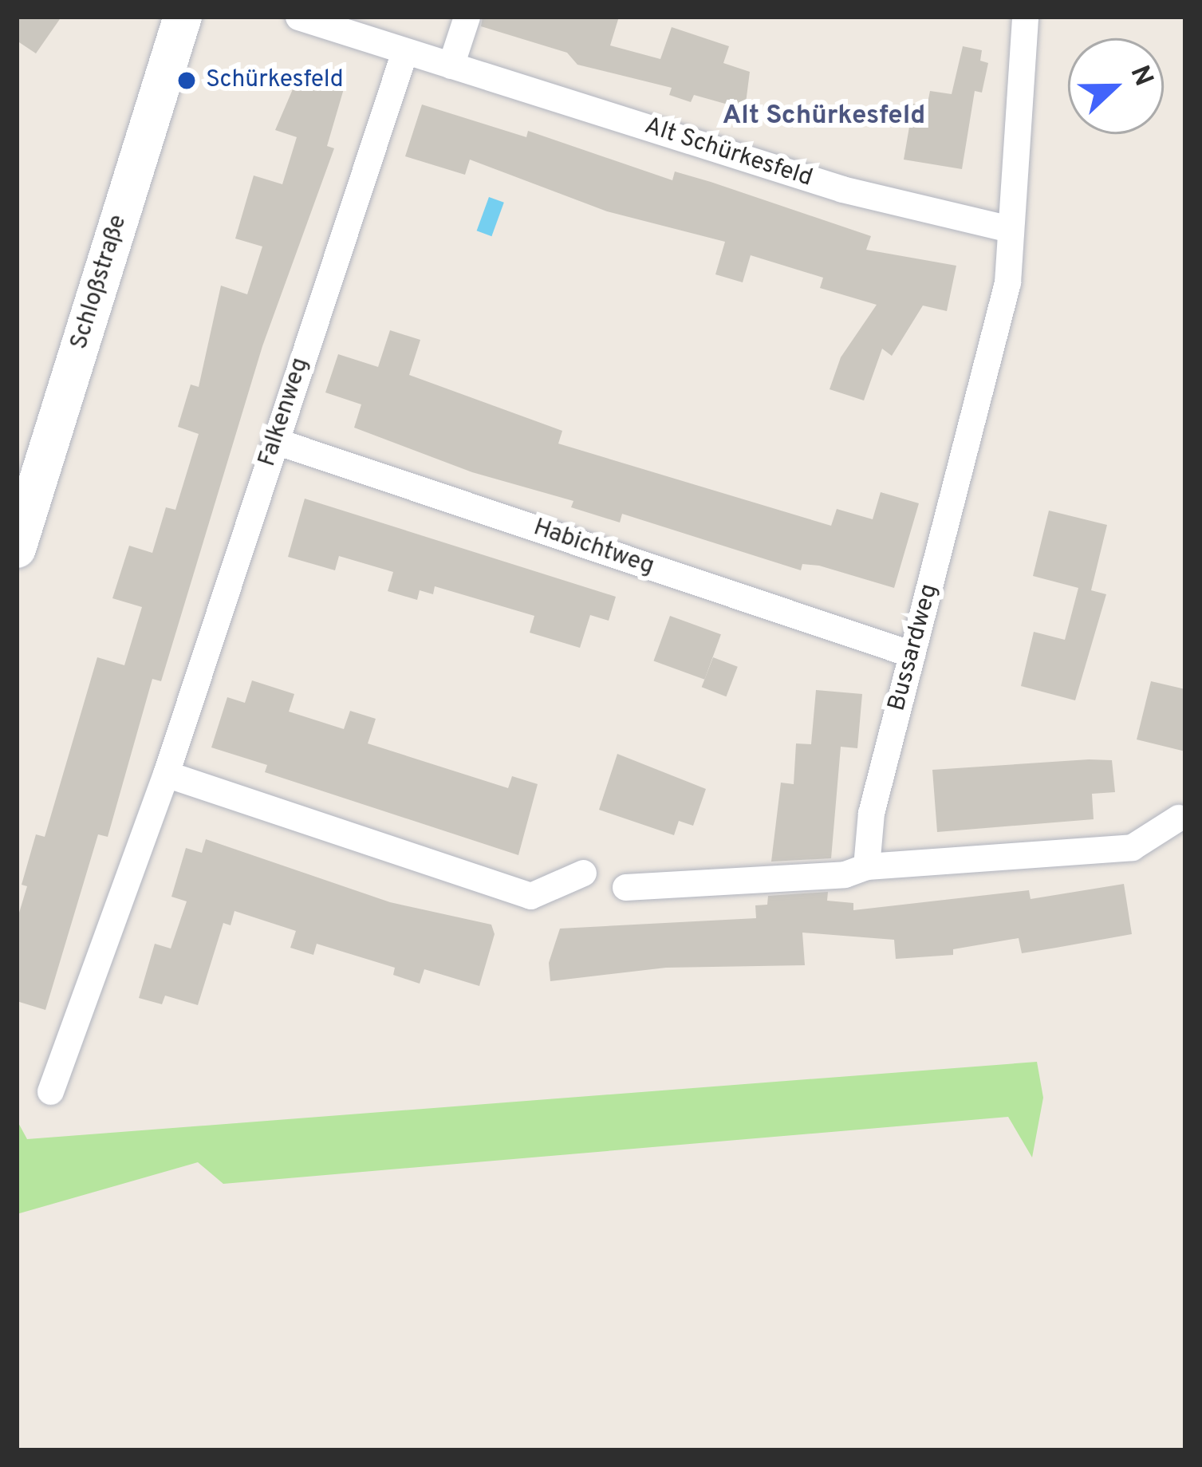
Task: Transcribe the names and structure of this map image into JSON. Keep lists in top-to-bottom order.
{
  "streets": {
    "main road": ["Schloßstraße"],
    "street": [
      "Alt Schürkesfeld",
      "Falkenweg",
      "Habichtweg",
      "Bussardweg"
    ]
  },
  "crossings": [
    ["Alt Schürkesfeld", "Falkenweg"],
    ["Alt Schürkesfeld", "Bussardweg"],
    ["Falkenweg", "Habichtweg"],
    ["Habichtweg", "Bussardweg"]
  ],
  "districts": ["Alt Schürkesfeld"],
  "places": ["Schürkesfeld"],
  "north": "right"
}
